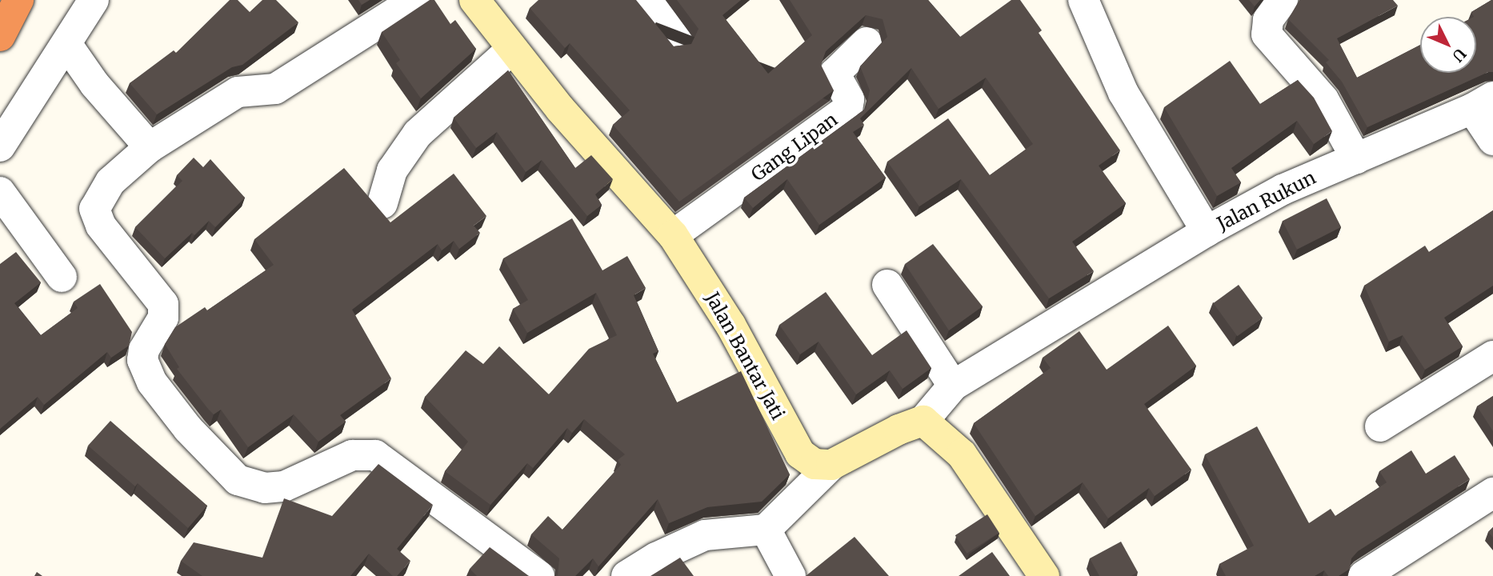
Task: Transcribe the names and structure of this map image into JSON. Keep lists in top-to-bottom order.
{
  "streets": {
    "street": ["Gang Lipan", "Jalan Rukun", "Jalan Bantar Jati"]
  },
  "crossings": [
    ["Gang Lipan", "Jalan Bantar Jati"]
  ],
  "north": "bottom right"
}
